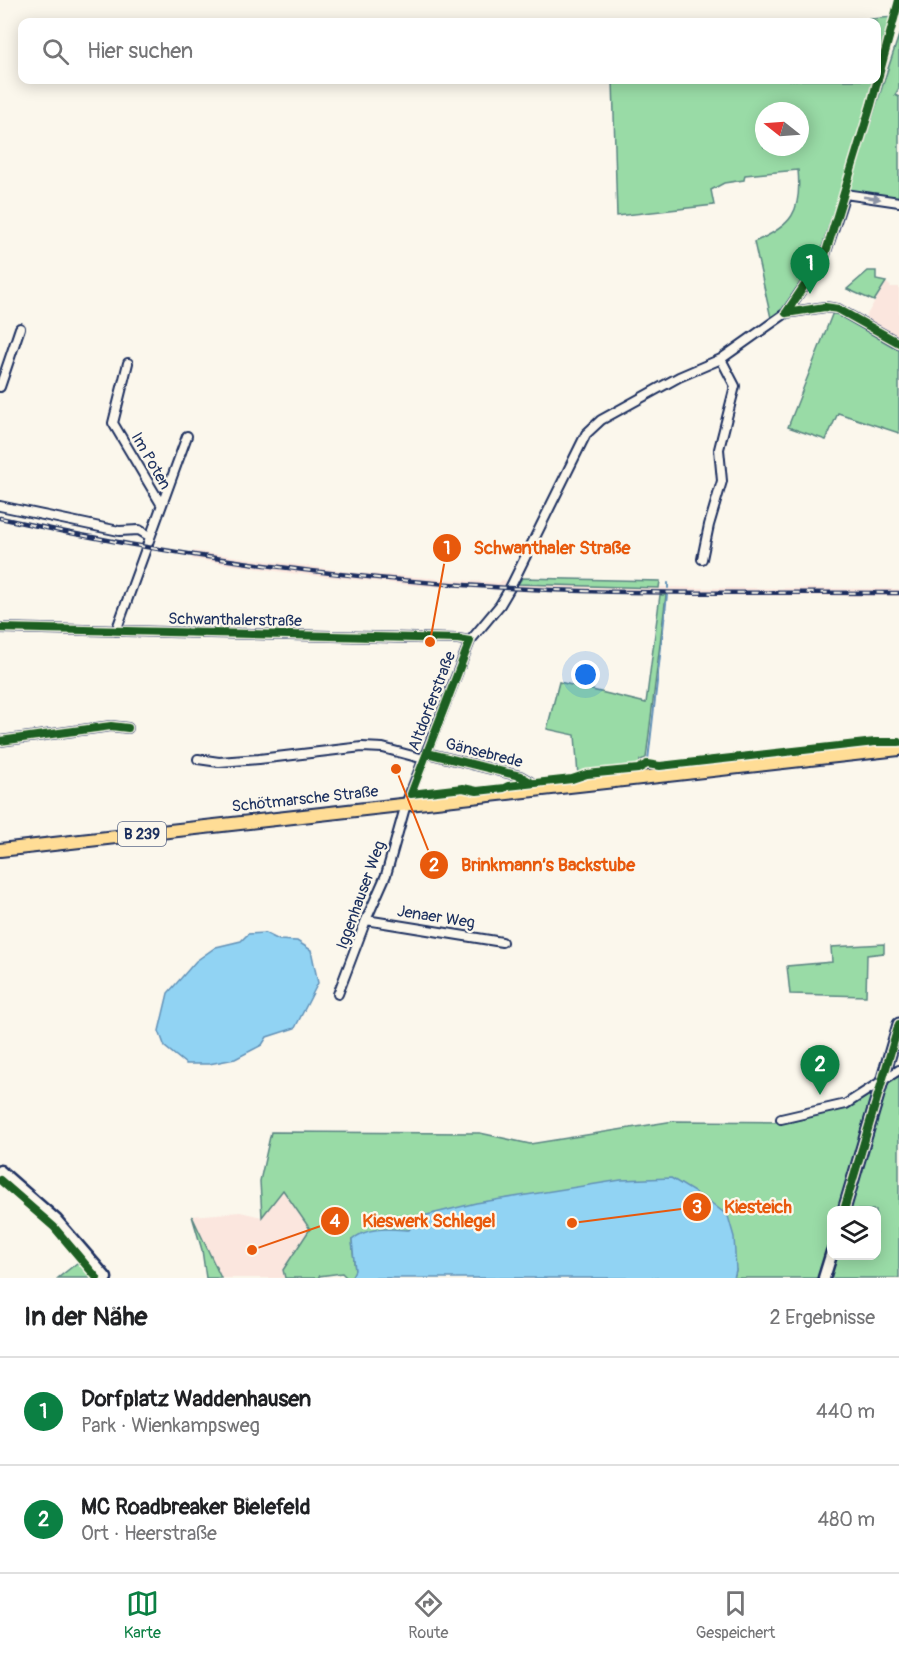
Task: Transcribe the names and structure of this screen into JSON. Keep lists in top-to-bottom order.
{
  "streets": {
    "main road": ["Schötmarsche Straße", "B 239"],
    "street": [
      "Im Poten",
      "Schwanthalerstraße",
      "Altdorferstraße",
      "Gänsebrede",
      "Iggenhauser Weg",
      "Jenaer Weg"
    ]
  },
  "crossings": [
    ["Im Poten", "Schwanthalerstraße"],
    ["Schwanthalerstraße", "Altdorferstraße"],
    ["Altdorferstraße", "Gänsebrede"],
    ["Altdorferstraße", "Schötmarsche Straße"],
    ["Altdorferstraße", "Iggenhauser Weg"],
    ["Schötmarsche Straße", "Iggenhauser Weg"],
    ["Iggenhauser Weg", "Jenaer Weg"]
  ],
  "places": [
    "Schwanthaler Straße",
    "Brinkmann’s Backstube",
    "Kiesteich",
    "Kieswerk Schlegel"
  ],
  "north": "left",
  "page": {
    "search": "Hier suchen",
    "pins": ["1", "2"],
    "heading": ["In der Nähe", "2 Ergebnisse"],
    "list": [
      {
        "mark": "1",
        "name": "Dorfplatz Waddenhausen",
        "note": "Park · Wienkampsweg",
        "value": "440 m"
      },
      {
        "mark": "2",
        "name": "MC Roadbreaker Bielefeld",
        "note": "Ort · Heerstraße",
        "value": "480 m"
      }
    ],
    "nav": ["Karte", "Route", "Gespeichert"]
  }
}
